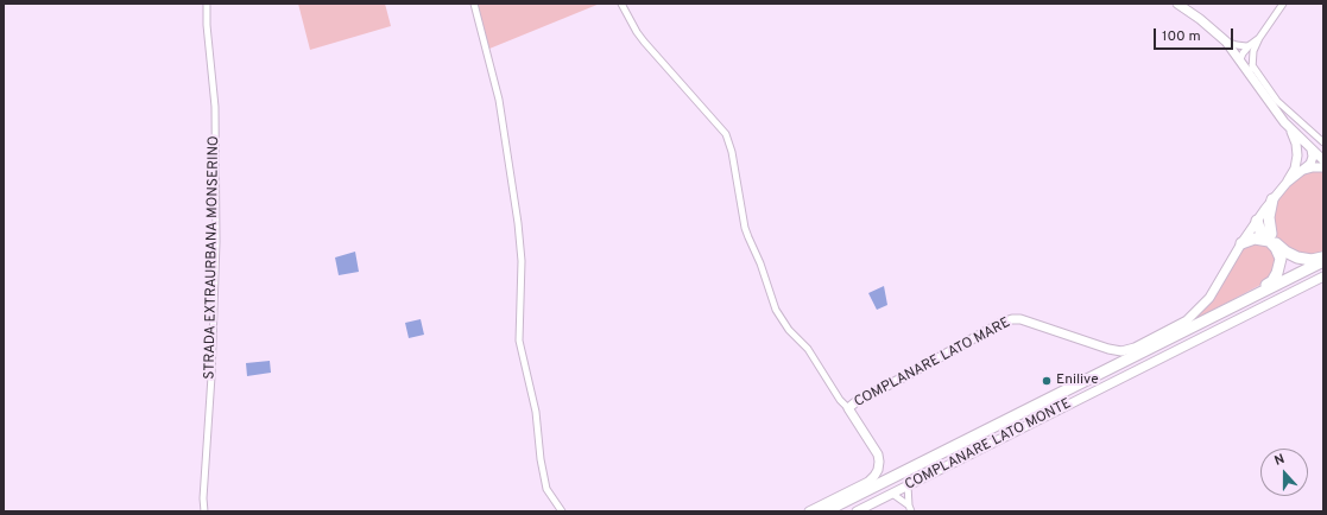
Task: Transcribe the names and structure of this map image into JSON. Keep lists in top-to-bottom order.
{
  "streets": {
    "street": ["STRADA EXTRAURBANA MONSERINO", "COMPLANARE LATO MARE", "COMPLANARE LATO MONTE"]
  },
  "places": ["Enilive"],
  "scale_bar": "100 m",
  "north": "top"
}
